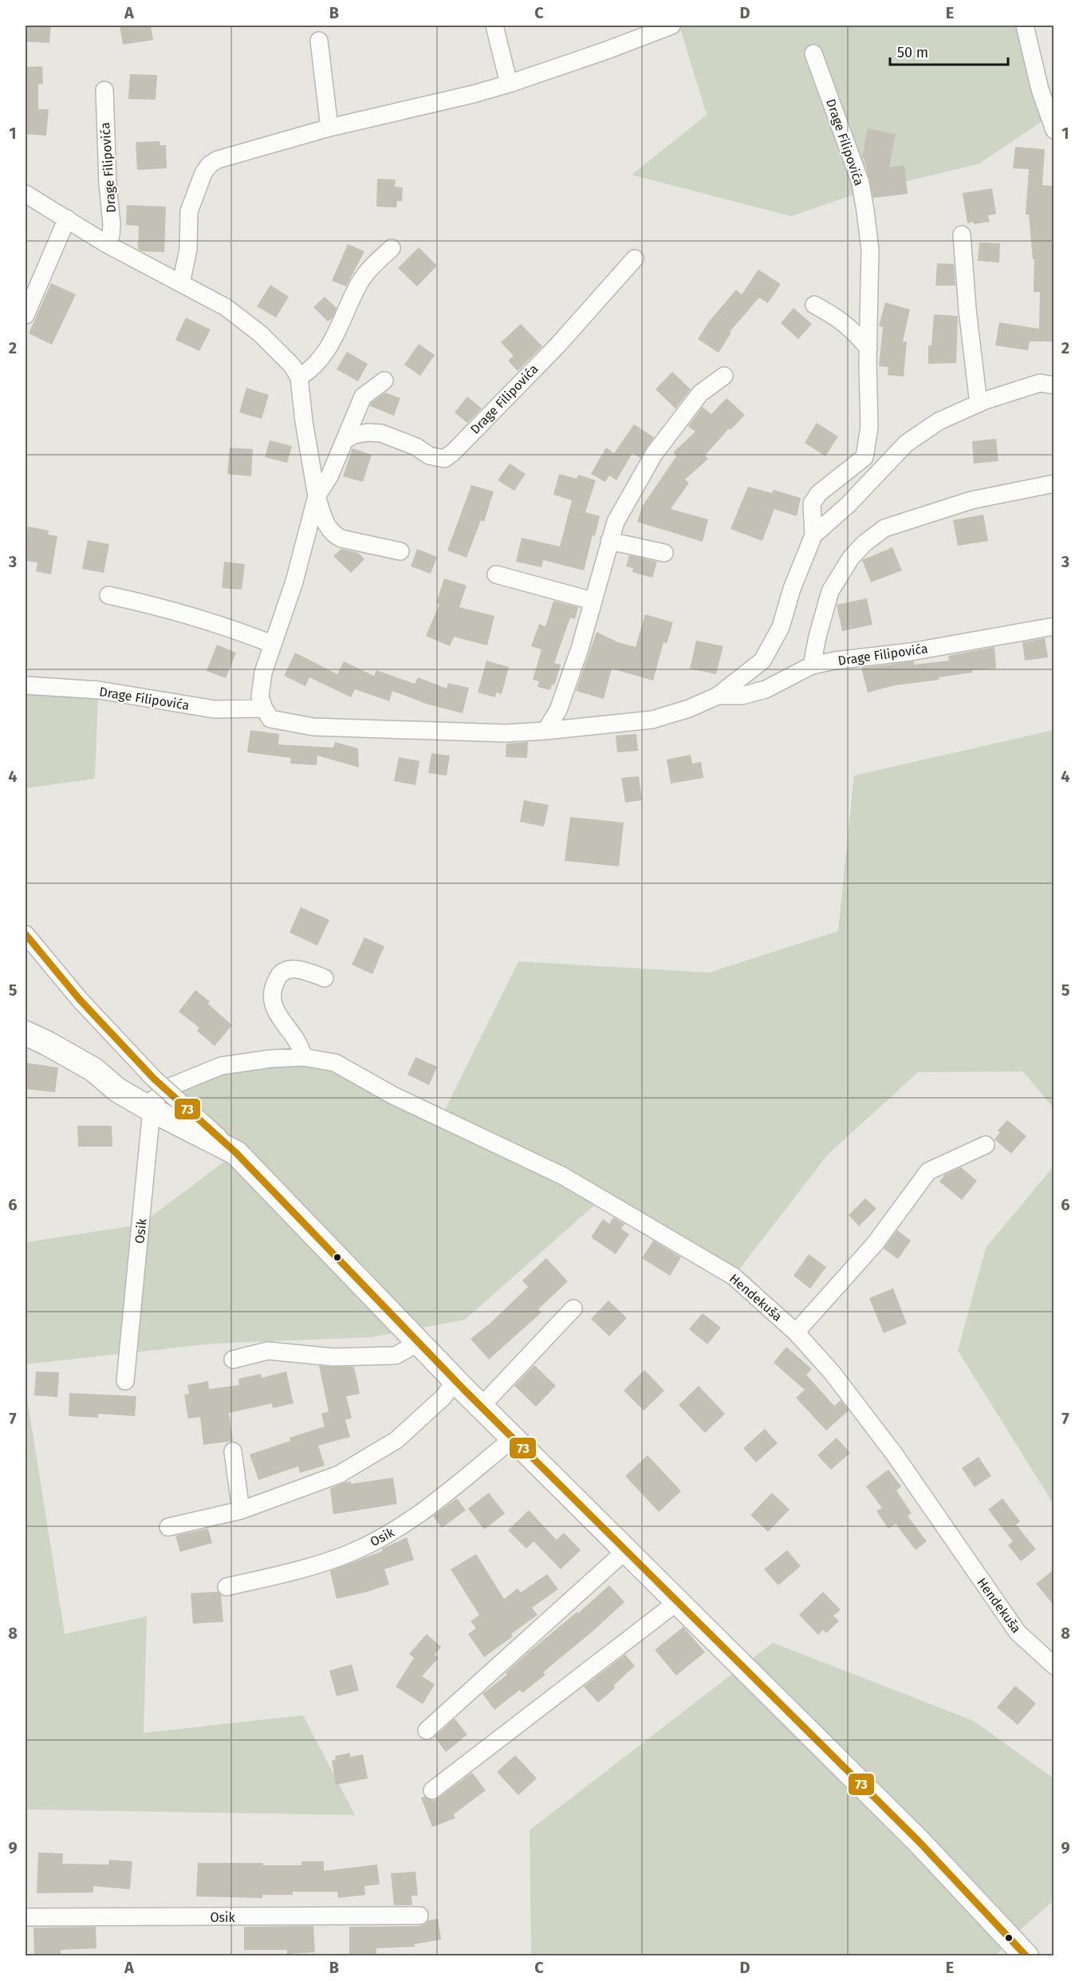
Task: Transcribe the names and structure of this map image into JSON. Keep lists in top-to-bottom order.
{
  "streets": {
    "street": ["Drage Filipovića", "Osik", "Hendekuša"]
  },
  "crossings": [
    ["Osik", "Hendekuša"]
  ],
  "lines": ["transit line 73"],
  "scale_bar": "50 m",
  "grid": {
    "columns": [
      "A",
      "B",
      "C",
      "D",
      "E"
    ],
    "rows": [
      "1",
      "2",
      "3",
      "4",
      "5",
      "6",
      "7",
      "8",
      "9"
    ]
  }
}
